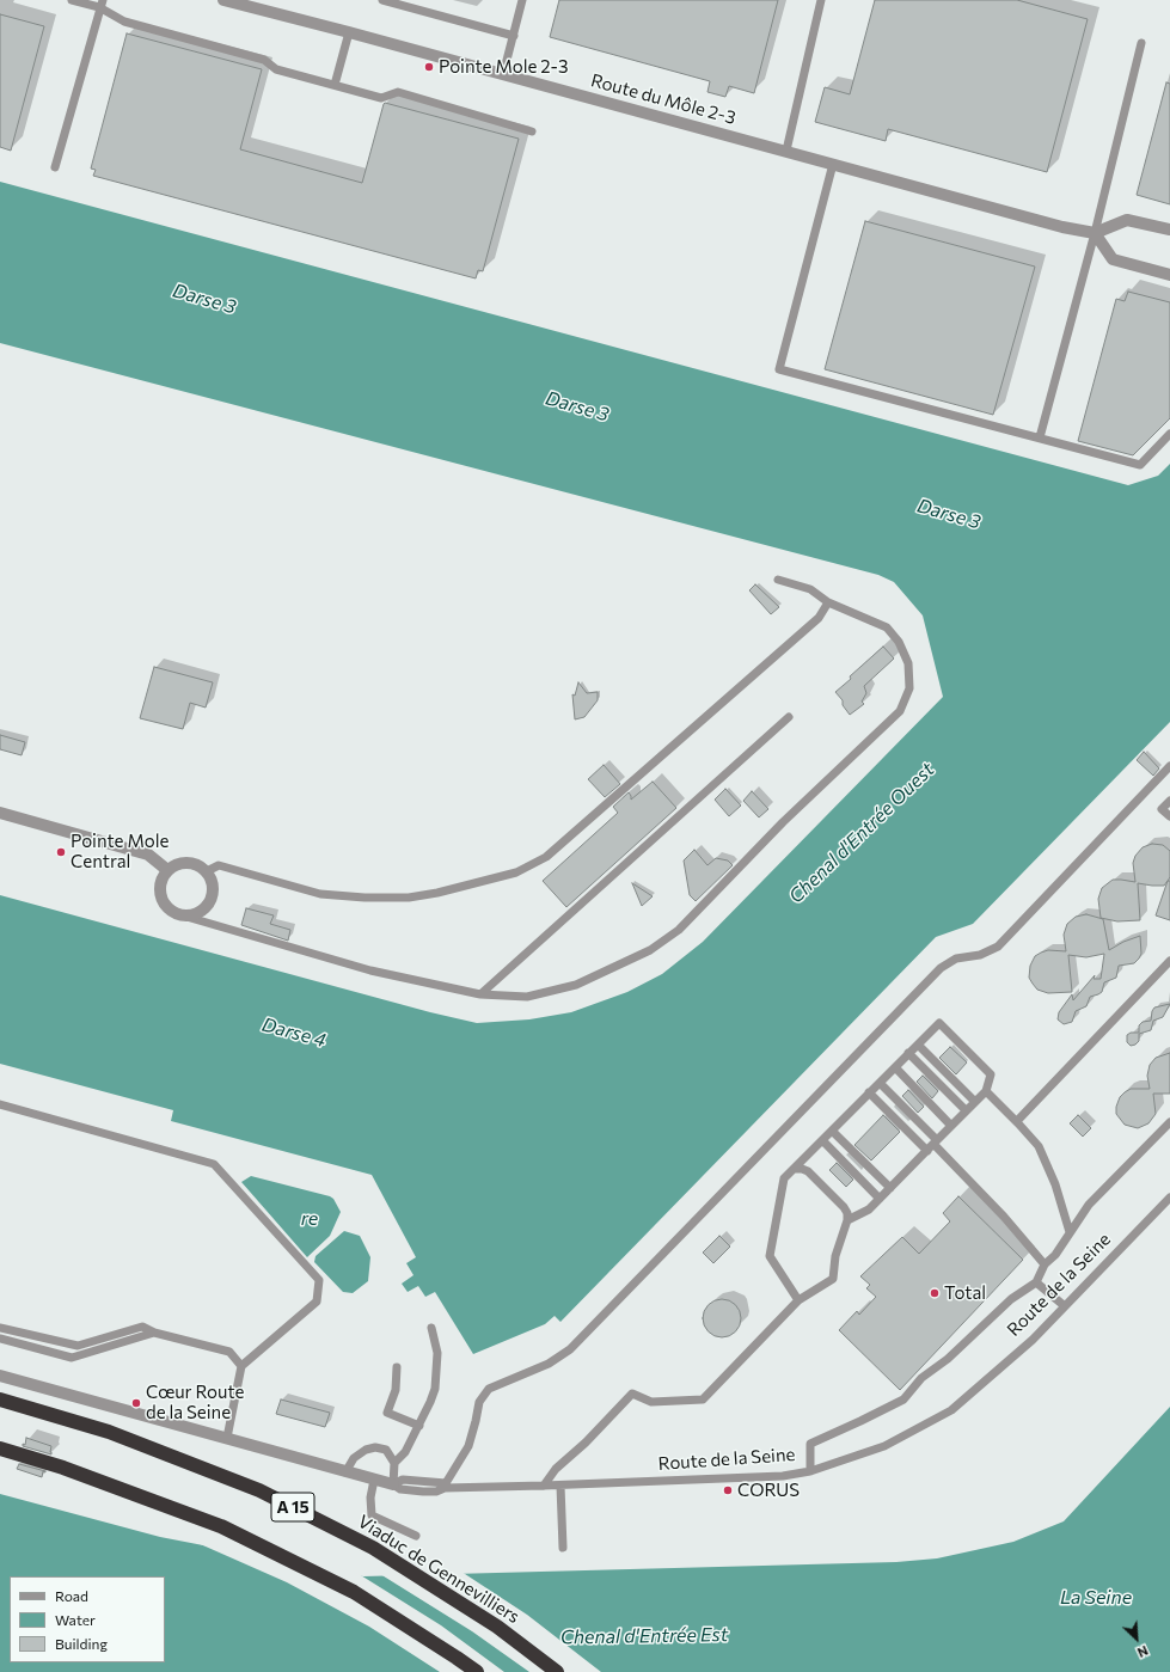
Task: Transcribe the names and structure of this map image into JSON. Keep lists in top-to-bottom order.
{
  "streets": {
    "highway": ["A 15", "Viaduc de Gennevilliers"],
    "street": ["Route du Môle 2-3", "Route de la Seine"]
  },
  "water": [
    "Darse 3",
    "Chenal d'Entrée Ouest",
    "Darse 4",
    "re",
    "La Seine",
    "Chenal d'Entrée Est"
  ],
  "places": [
    "Pointe Mole 2-3",
    "Pointe Mole Central",
    "Total",
    "Cœur Route de la Seine",
    "CORUS"
  ],
  "legend": ["Road", "Water", "Building"],
  "north": "bottom right"
}
